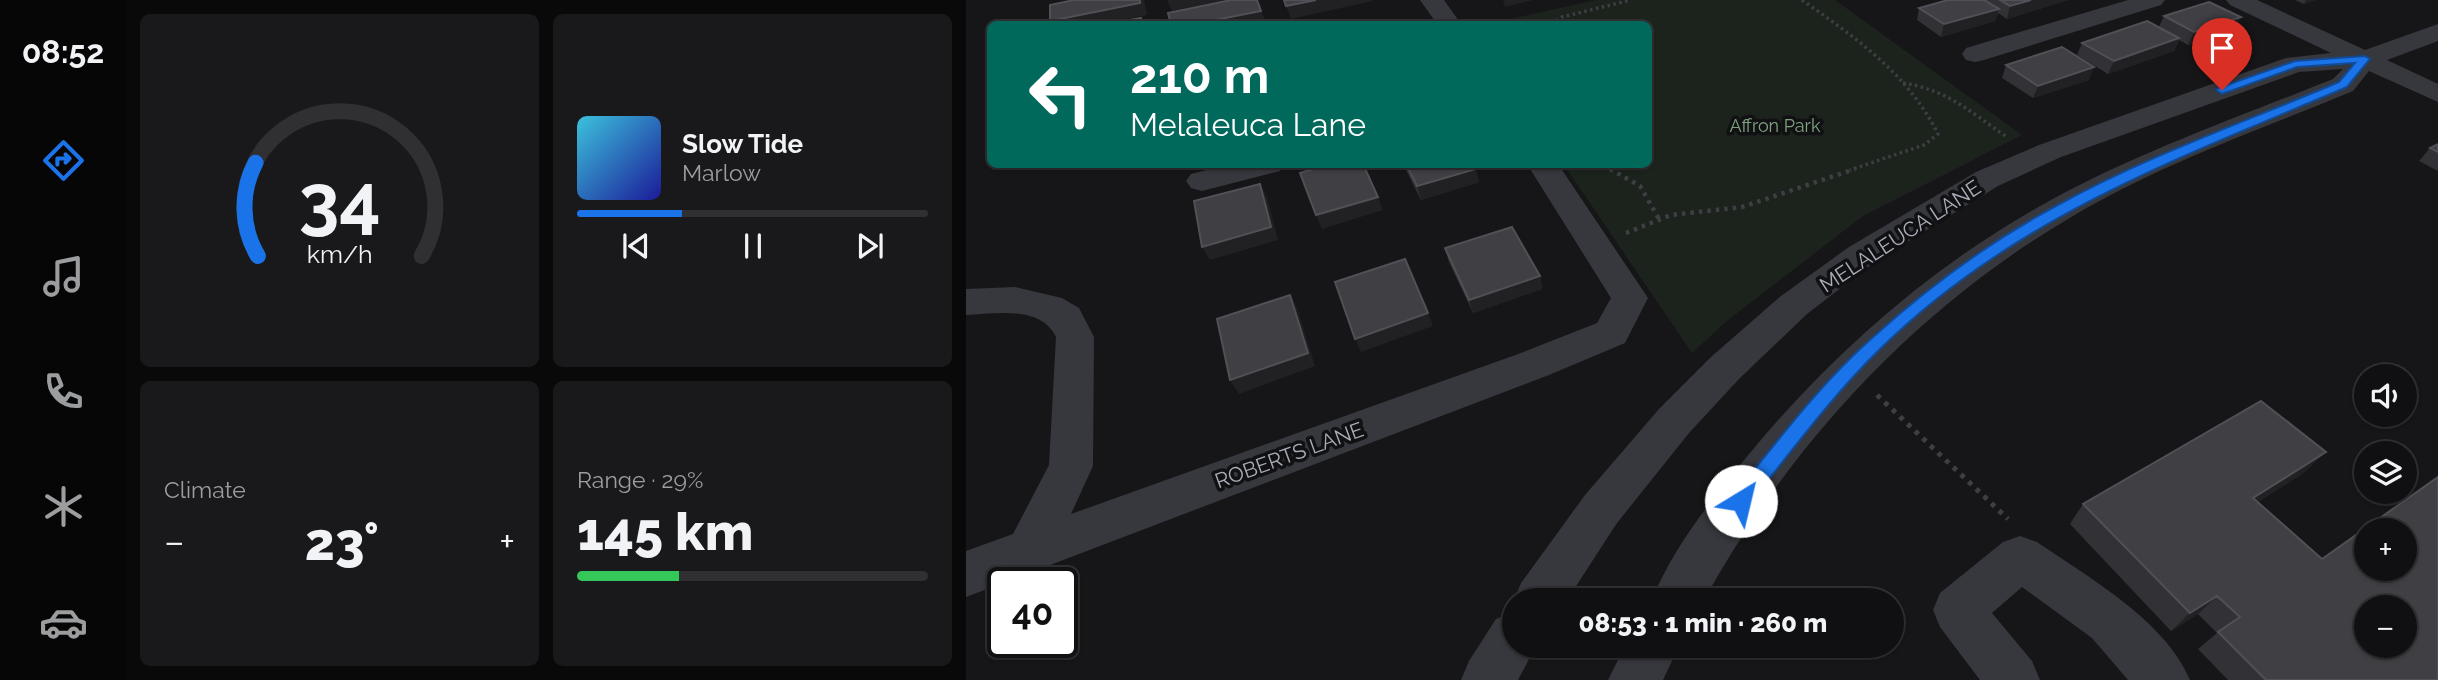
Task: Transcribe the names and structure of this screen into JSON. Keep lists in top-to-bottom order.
{
  "streets": {
    "street": ["MELALEUCA LANE", "ROBERTS LANE"]
  },
  "parks": ["Affron Park"],
  "page": {
    "tabs": "08:52",
    "turn": ["210 m", "Melaleuca Lane"],
    "song": ["Slow Tide", "Marlow"],
    "map_buttons": ["+", "−"],
    "tile": [
      "Climate",
      ["Range · 29%", "145 km"]
    ],
    "heat": ["−", "23°", "+"],
    "limit": "40",
    "trip": "08:53 · 1 min · 260 m",
    "gauge": ["34", "km/h"]
  }
}
